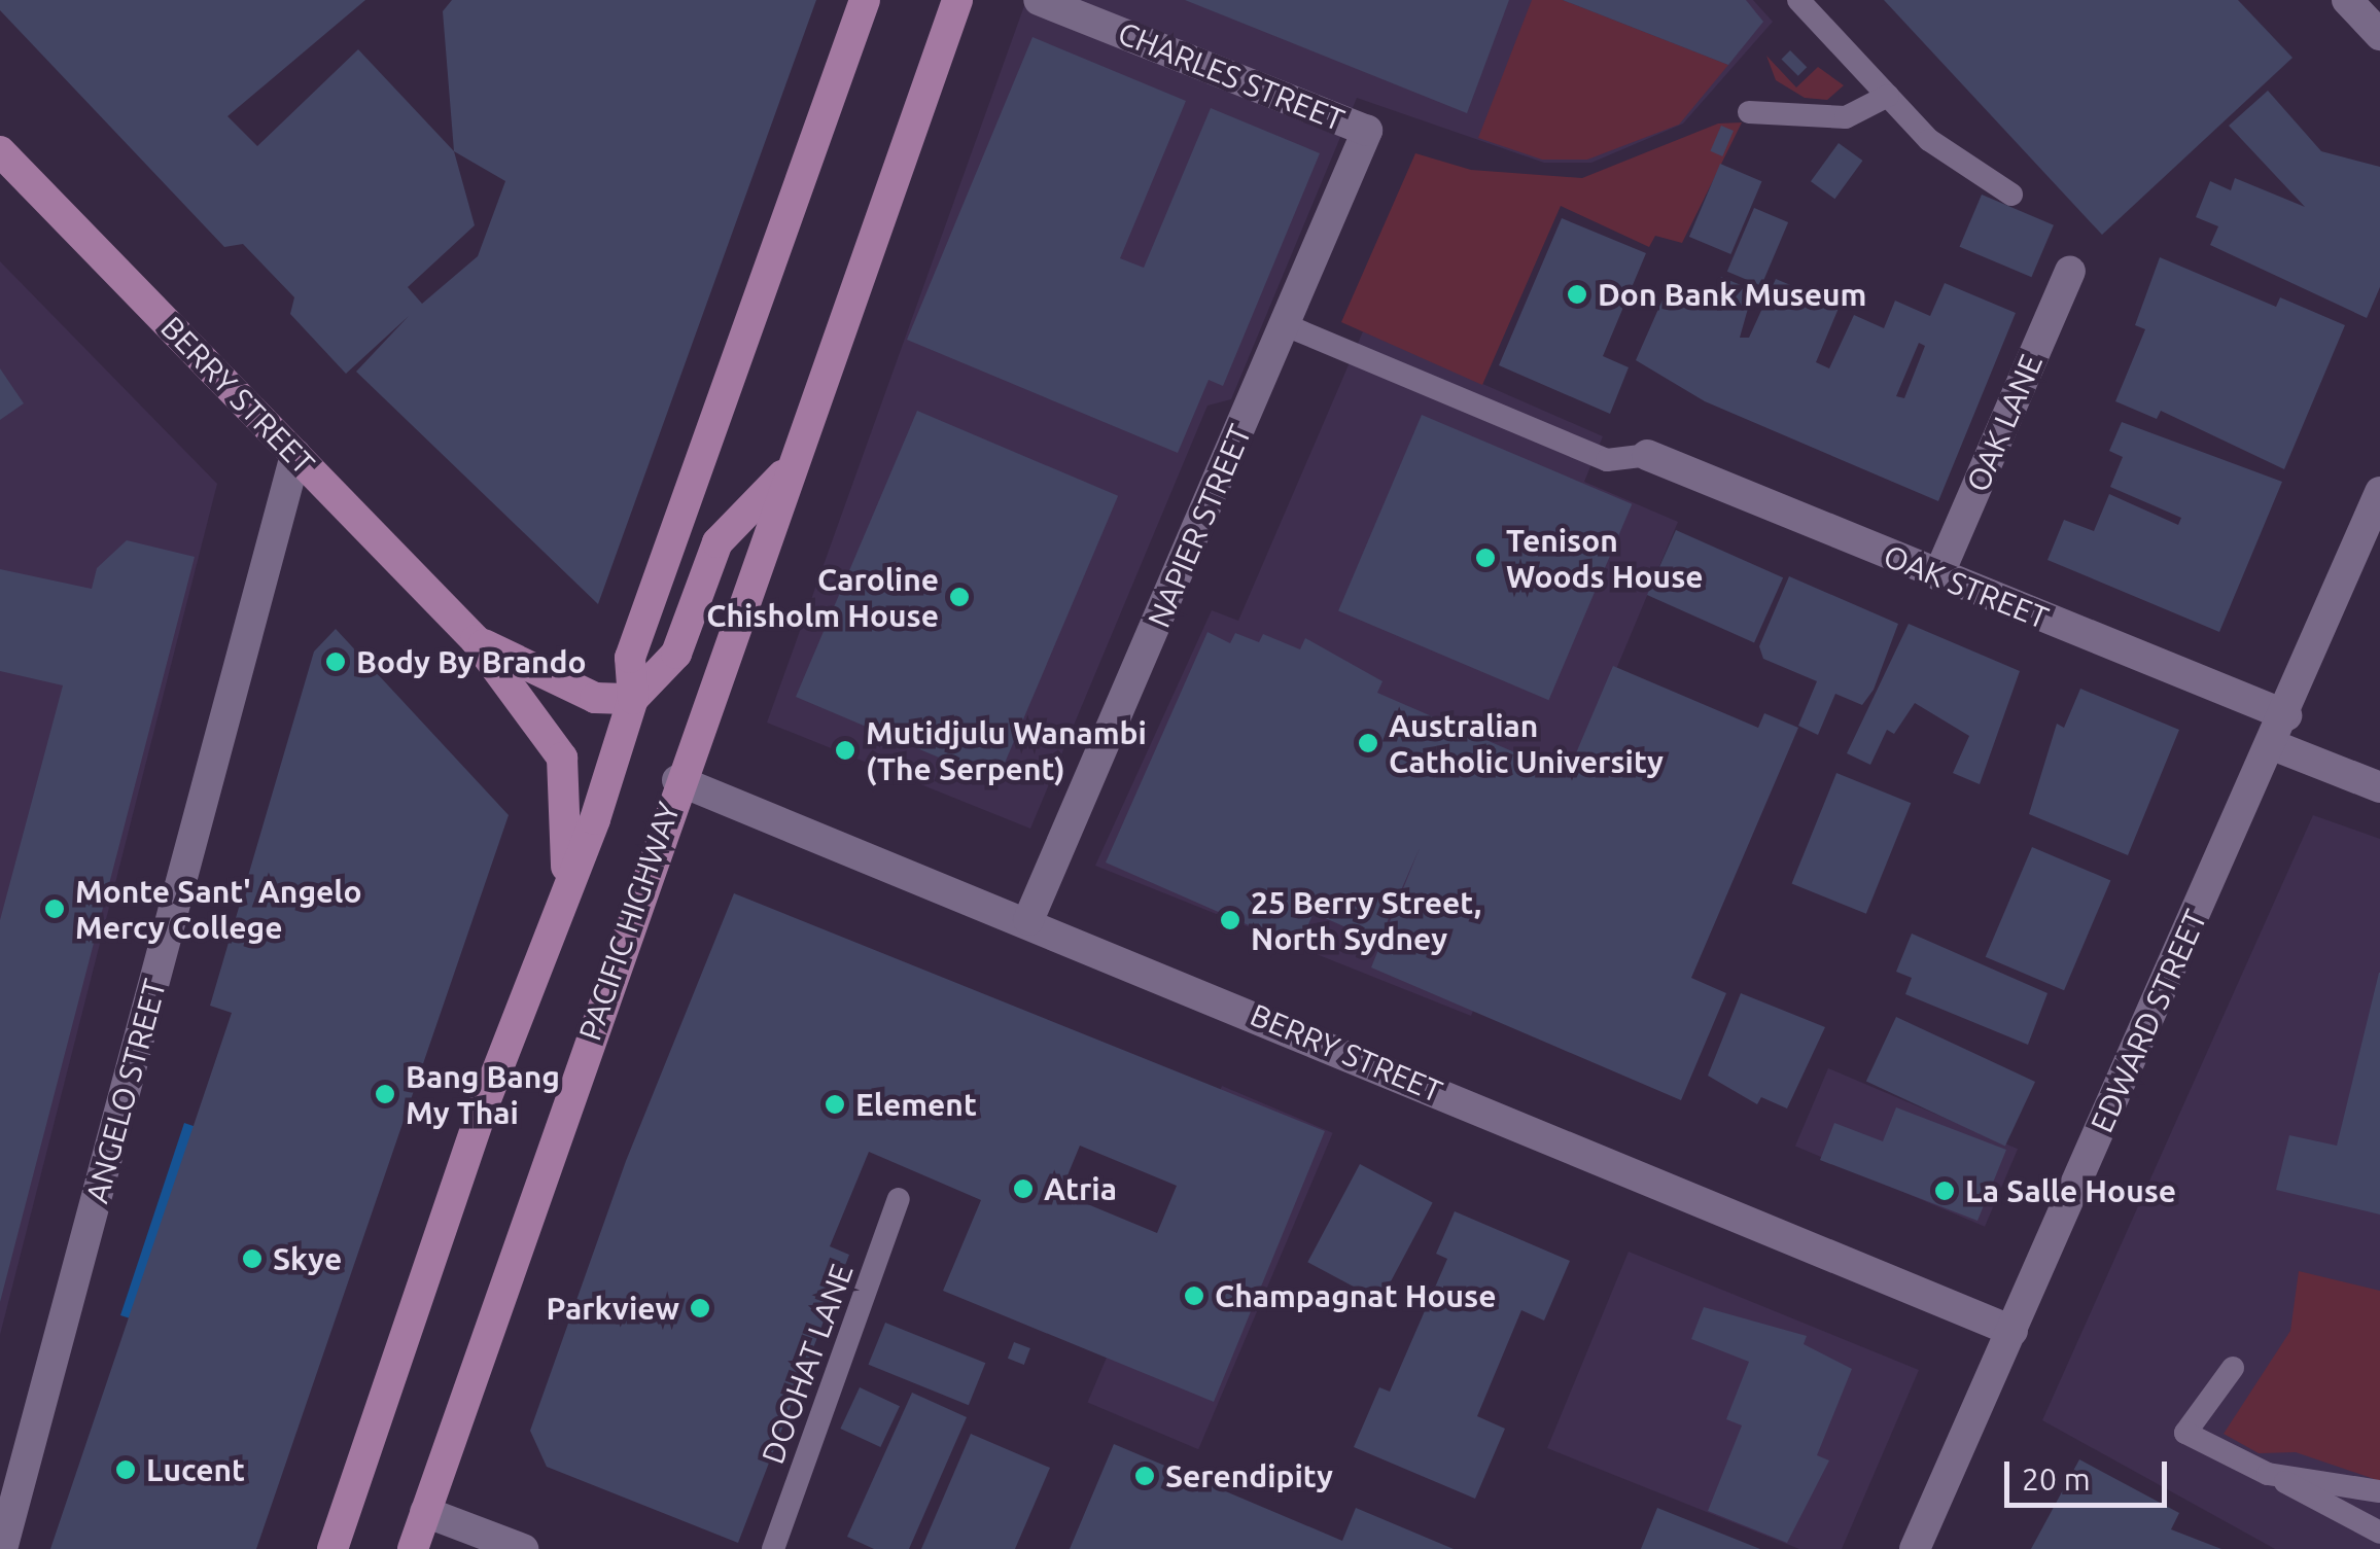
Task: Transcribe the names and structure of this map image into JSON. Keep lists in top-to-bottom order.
{
  "streets": {
    "main road": ["BERRY STREET", "PACIFIC HIGHWAY"],
    "street": [
      "CHARLES STREET",
      "OAK LANE",
      "NAPIER STREET",
      "OAK STREET",
      "EDWARD STREET",
      "ANGELO STREET"
    ],
    "lane": ["DOOHAT LANE"]
  },
  "crossings": [
    ["CHARLES STREET", "NAPIER STREET"],
    ["BERRY STREET", "NAPIER STREET"],
    ["BERRY STREET", "PACIFIC HIGHWAY"],
    ["BERRY STREET", "EDWARD STREET"],
    ["BERRY STREET", "ANGELO STREET"],
    ["OAK LANE", "OAK STREET"],
    ["OAK STREET", "EDWARD STREET"]
  ],
  "places": [
    "Don Bank Museum",
    "Tenison Woods House",
    "Caroline Chisholm House",
    "Body By Brando",
    "Australian Catholic University",
    "Mutidjulu Wanambi (The Serpent)",
    "Monte Sant' Angelo Mercy College",
    "25 Berry Street, North Sydney",
    "Bang Bang My Thai",
    "Element",
    "Atria",
    "La Salle House",
    "Skye",
    "Champagnat House",
    "Parkview",
    "Lucent",
    "Serendipity"
  ],
  "scale_bar": "20 m"
}
